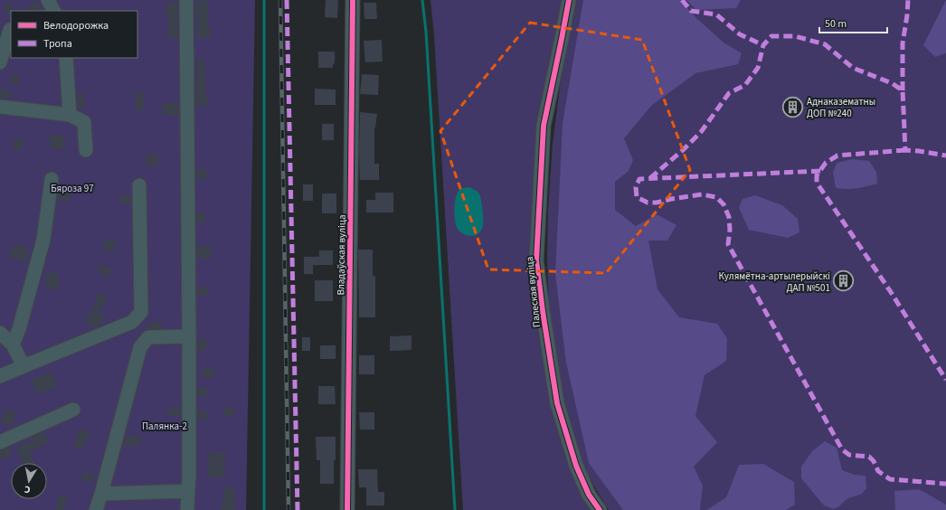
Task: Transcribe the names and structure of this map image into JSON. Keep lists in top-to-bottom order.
{
  "streets": {
    "street": ["Владаўская вуліца", "Палеская вуліца"]
  },
  "parks": ["Бяроза 97", "Палянка-2"],
  "places": {
    "building": ["Аднаказематны ДОП №240", "Кулямётна-артылерыйскі ДАП №501"]
  },
  "legend": ["Велодорожка", "Тропа"],
  "scale_bar": "50 m",
  "north": "bottom"
}
